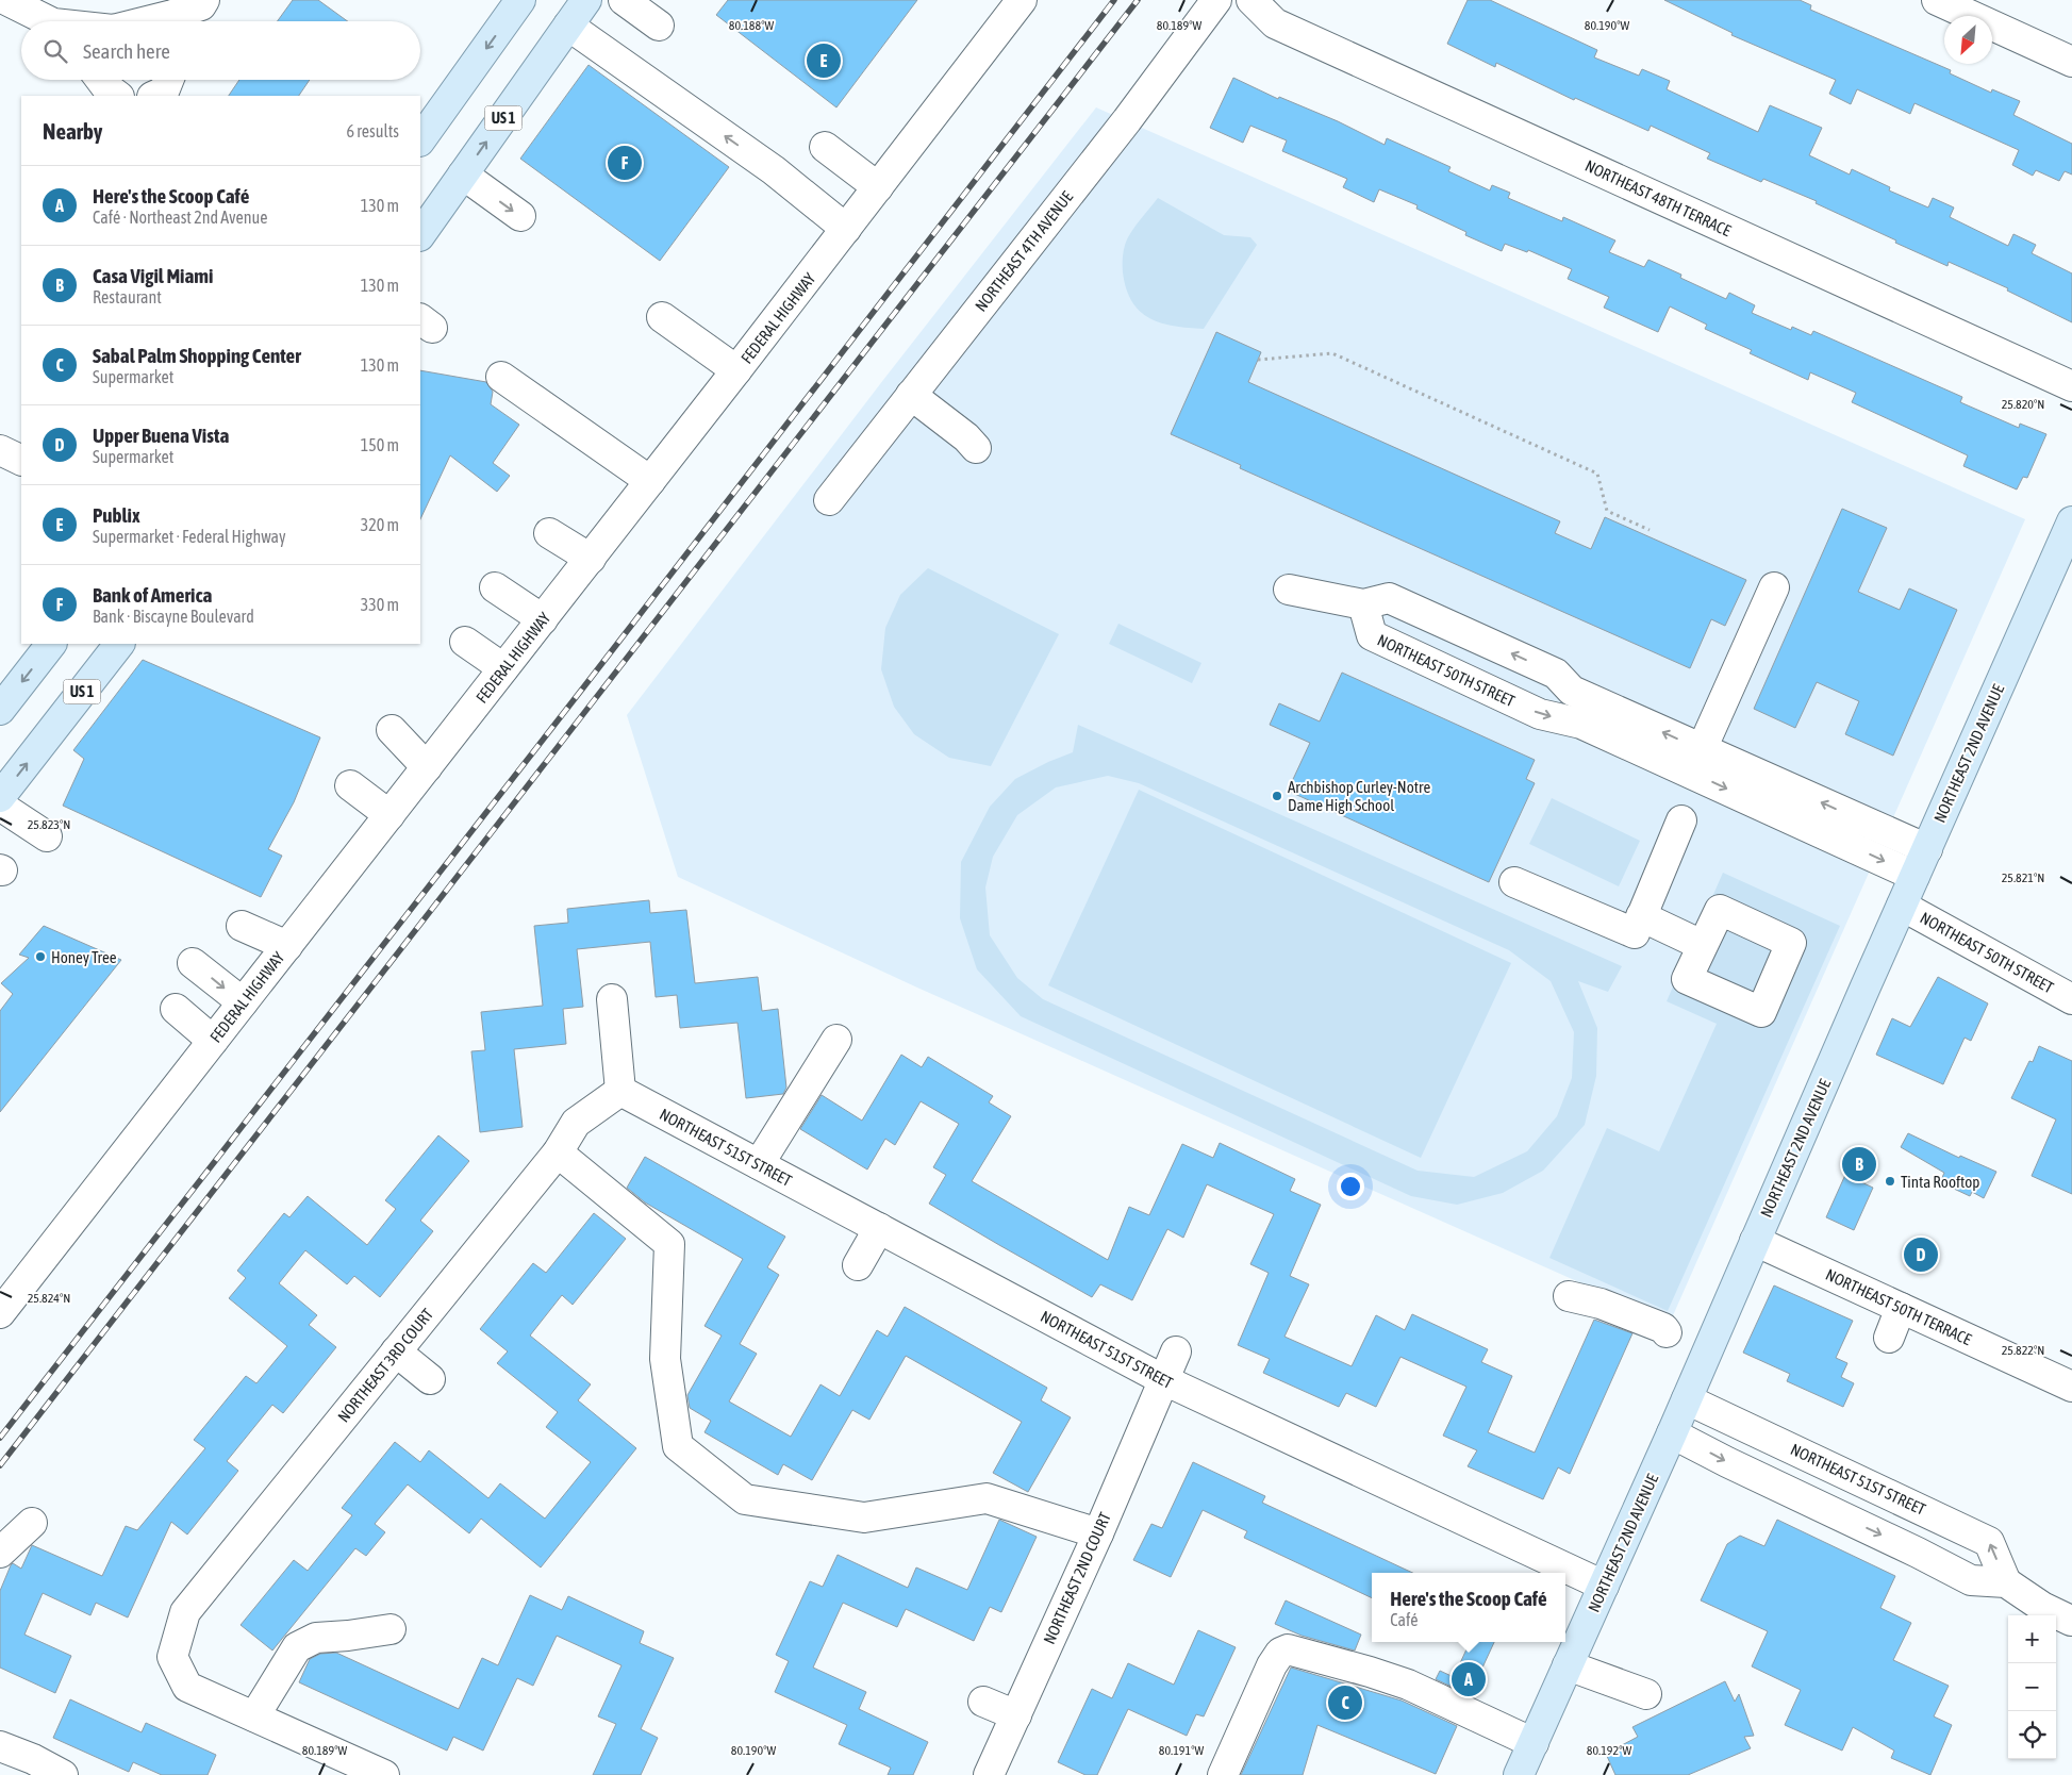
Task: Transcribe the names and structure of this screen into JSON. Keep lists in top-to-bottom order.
{
  "streets": {
    "main road": ["US 1", "NORTHEAST 2ND AVENUE"],
    "street": [
      "NORTHEAST 48TH TERRACE",
      "NORTHEAST 4TH AVENUE",
      "FEDERAL HIGHWAY",
      "NORTHEAST 50TH STREET",
      "NORTHEAST 51ST STREET",
      "NORTHEAST 50TH TERRACE",
      "NORTHEAST 3RD COURT",
      "NORTHEAST 2ND COURT"
    ]
  },
  "crossings": [
    ["NORTHEAST 50TH STREET", "NORTHEAST 2ND AVENUE"],
    ["NORTHEAST 2ND AVENUE", "NORTHEAST 51ST STREET"],
    ["NORTHEAST 2ND AVENUE", "NORTHEAST 50TH TERRACE"],
    ["NORTHEAST 51ST STREET", "NORTHEAST 3RD COURT"],
    ["NORTHEAST 51ST STREET", "NORTHEAST 2ND COURT"]
  ],
  "places": ["Archbishop Curley-Notre Dame High School", "Honey Tree", "Tinta Rooftop"],
  "north": "bottom left",
  "page": {
    "search": "Search here",
    "pins": [
      "E",
      "F",
      "B",
      "D",
      "A",
      "C"
    ],
    "heading": ["Nearby", "6 results"],
    "list": [
      {
        "mark": "A",
        "name": "Here's the Scoop Café",
        "note": "Café · Northeast 2nd Avenue",
        "value": "130 m"
      },
      {
        "mark": "B",
        "name": "Casa Vigil Miami",
        "note": "Restaurant",
        "value": "130 m"
      },
      {
        "mark": "C",
        "name": "Sabal Palm Shopping Center",
        "note": "Supermarket",
        "value": "130 m"
      },
      {
        "mark": "D",
        "name": "Upper Buena Vista",
        "note": "Supermarket",
        "value": "150 m"
      },
      {
        "mark": "E",
        "name": "Publix",
        "note": "Supermarket · Federal Highway",
        "value": "320 m"
      },
      {
        "mark": "F",
        "name": "Bank of America",
        "note": "Bank · Biscayne Boulevard",
        "value": "330 m"
      }
    ],
    "popup": ["Here's the Scoop Café", "Café"],
    "map_buttons": ["+", "−"]
  },
  "coordinates": [
    "80.188°W",
    "80.189°W",
    "80.190°W",
    "25.820°N",
    "25.823°N",
    "25.821°N",
    "25.824°N",
    "25.822°N",
    "80.191°W",
    "80.192°W"
  ]
}
